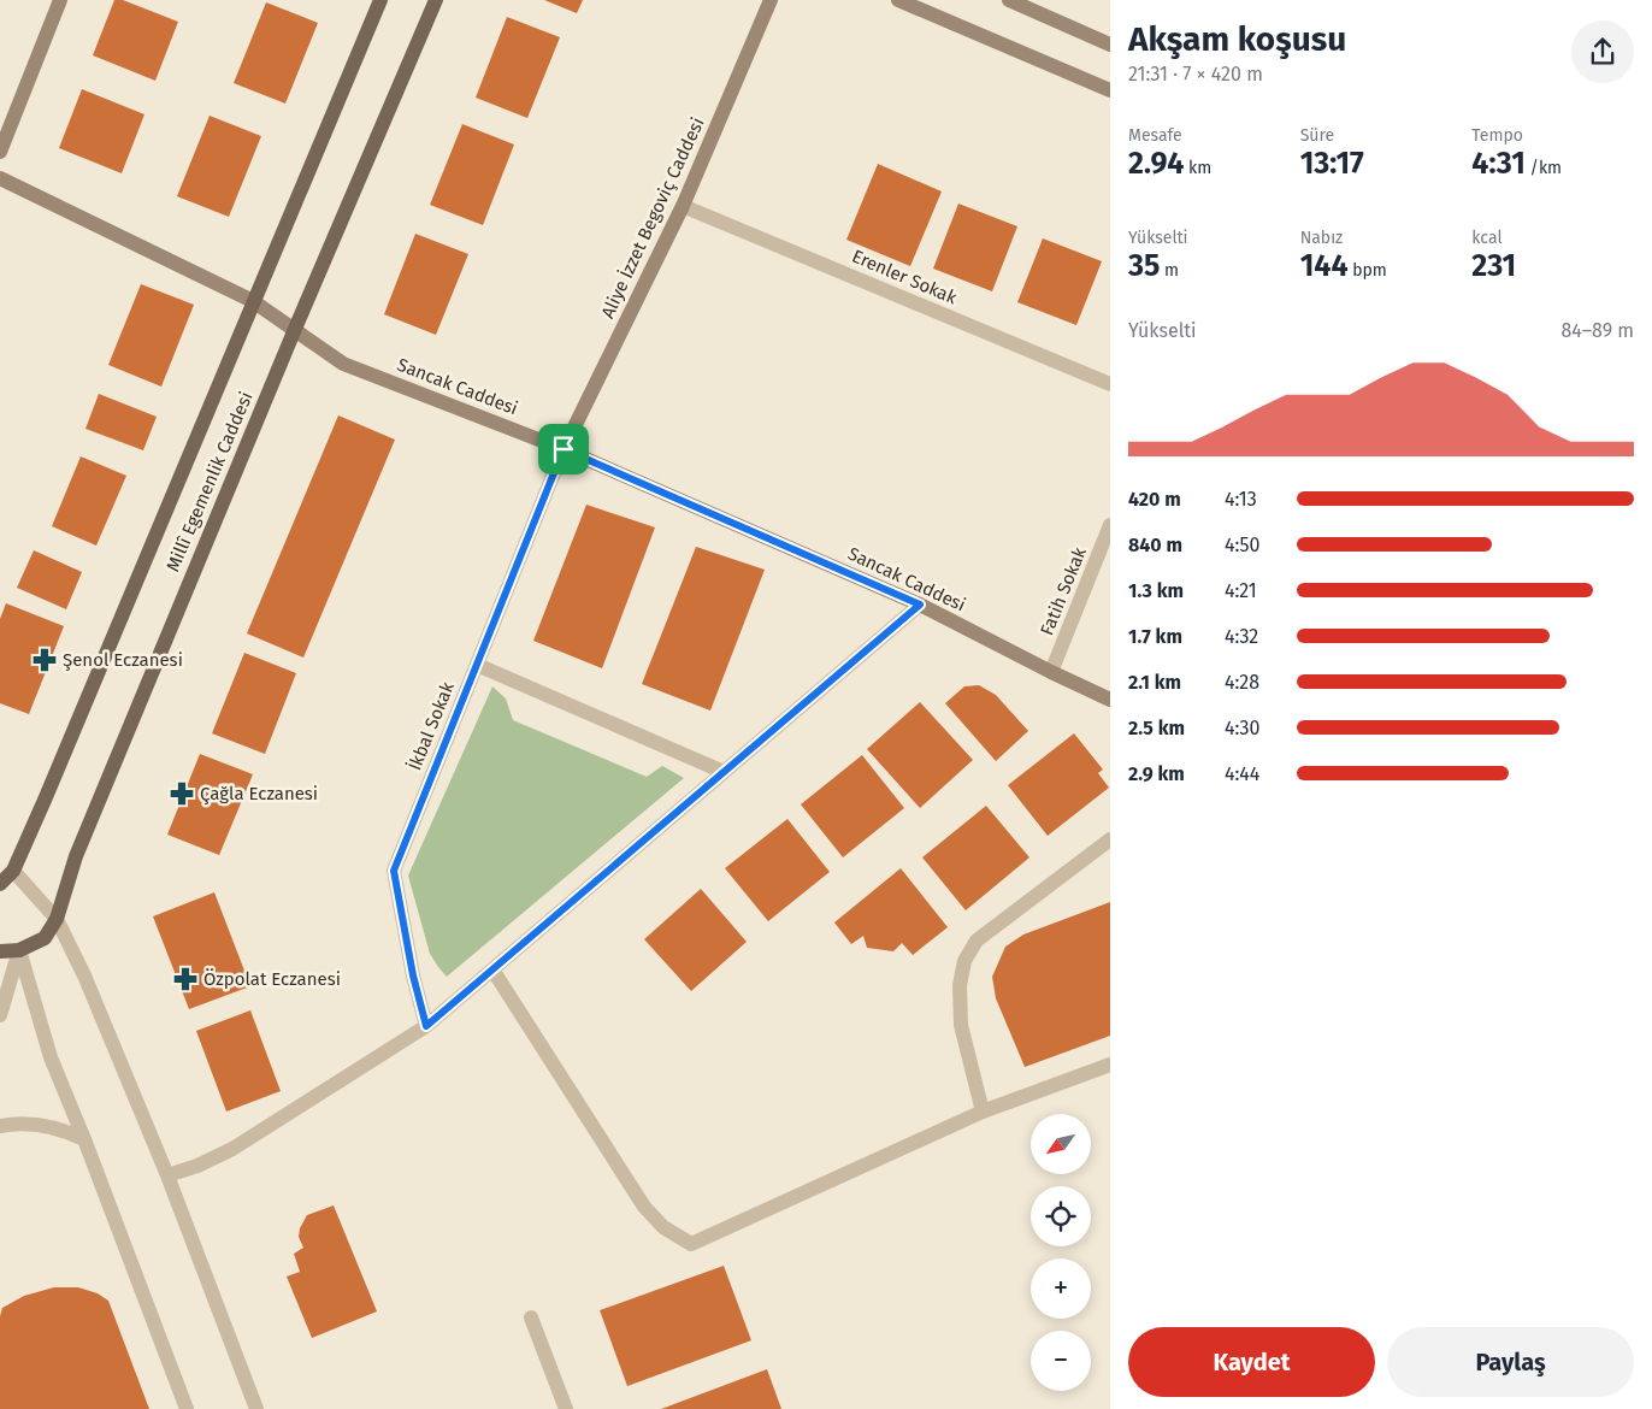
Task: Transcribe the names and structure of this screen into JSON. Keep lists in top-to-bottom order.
{
  "streets": {
    "main road": ["Millî Egemenlik Caddesi"],
    "street": [
      "Aliye İzzet Begoviç Caddesi",
      "Erenler Sokak",
      "Sancak Caddesi",
      "Fatih Sokak",
      "İkbal Sokak"
    ]
  },
  "crossings": [
    ["Aliye İzzet Begoviç Caddesi", "Erenler Sokak"],
    ["Aliye İzzet Begoviç Caddesi", "Sancak Caddesi"],
    ["Aliye İzzet Begoviç Caddesi", "İkbal Sokak"],
    ["Sancak Caddesi", "Millî Egemenlik Caddesi"],
    ["Sancak Caddesi", "Fatih Sokak"],
    ["Sancak Caddesi", "İkbal Sokak"]
  ],
  "places": {
    "pharmacy": ["Şenol Eczanesi", "Çağla Eczanesi", "Özpolat Eczanesi"]
  },
  "north": "bottom left",
  "page": {
    "heading": ["Akşam koşusu", "21:31 · 7 × 420 m"],
    "stats": [
      ["Mesafe", "2.94 km"],
      ["Süre", "13:17"],
      ["Tempo", "4:31 /km"],
      ["Yükselti", "35 m"],
      ["Nabız", "144 bpm"],
      ["kcal", "231"]
    ],
    "chart": ["Yükselti", "84–89 m"],
    "list": [
      {
        "name": "420 m",
        "note": "4:13"
      },
      {
        "name": "840 m",
        "note": "4:50"
      },
      {
        "name": "1.3 km",
        "note": "4:21"
      },
      {
        "name": "1.7 km",
        "note": "4:32"
      },
      {
        "name": "2.1 km",
        "note": "4:28"
      },
      {
        "name": "2.5 km",
        "note": "4:30"
      },
      {
        "name": "2.9 km",
        "note": "4:44"
      }
    ],
    "map_buttons": ["+", "−"],
    "buttons": ["Kaydet", "Paylaş"]
  }
}
